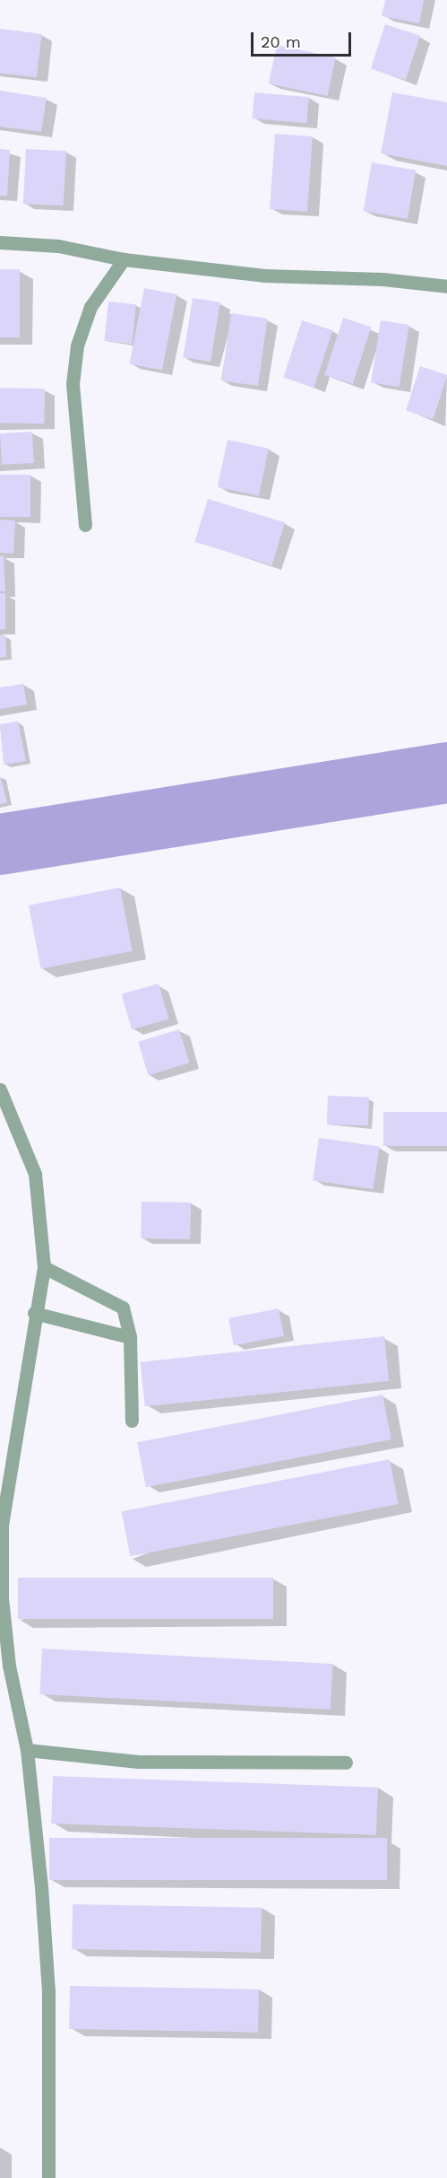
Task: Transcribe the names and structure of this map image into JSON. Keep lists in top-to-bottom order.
{
  "scale_bar": "20 m"
}
